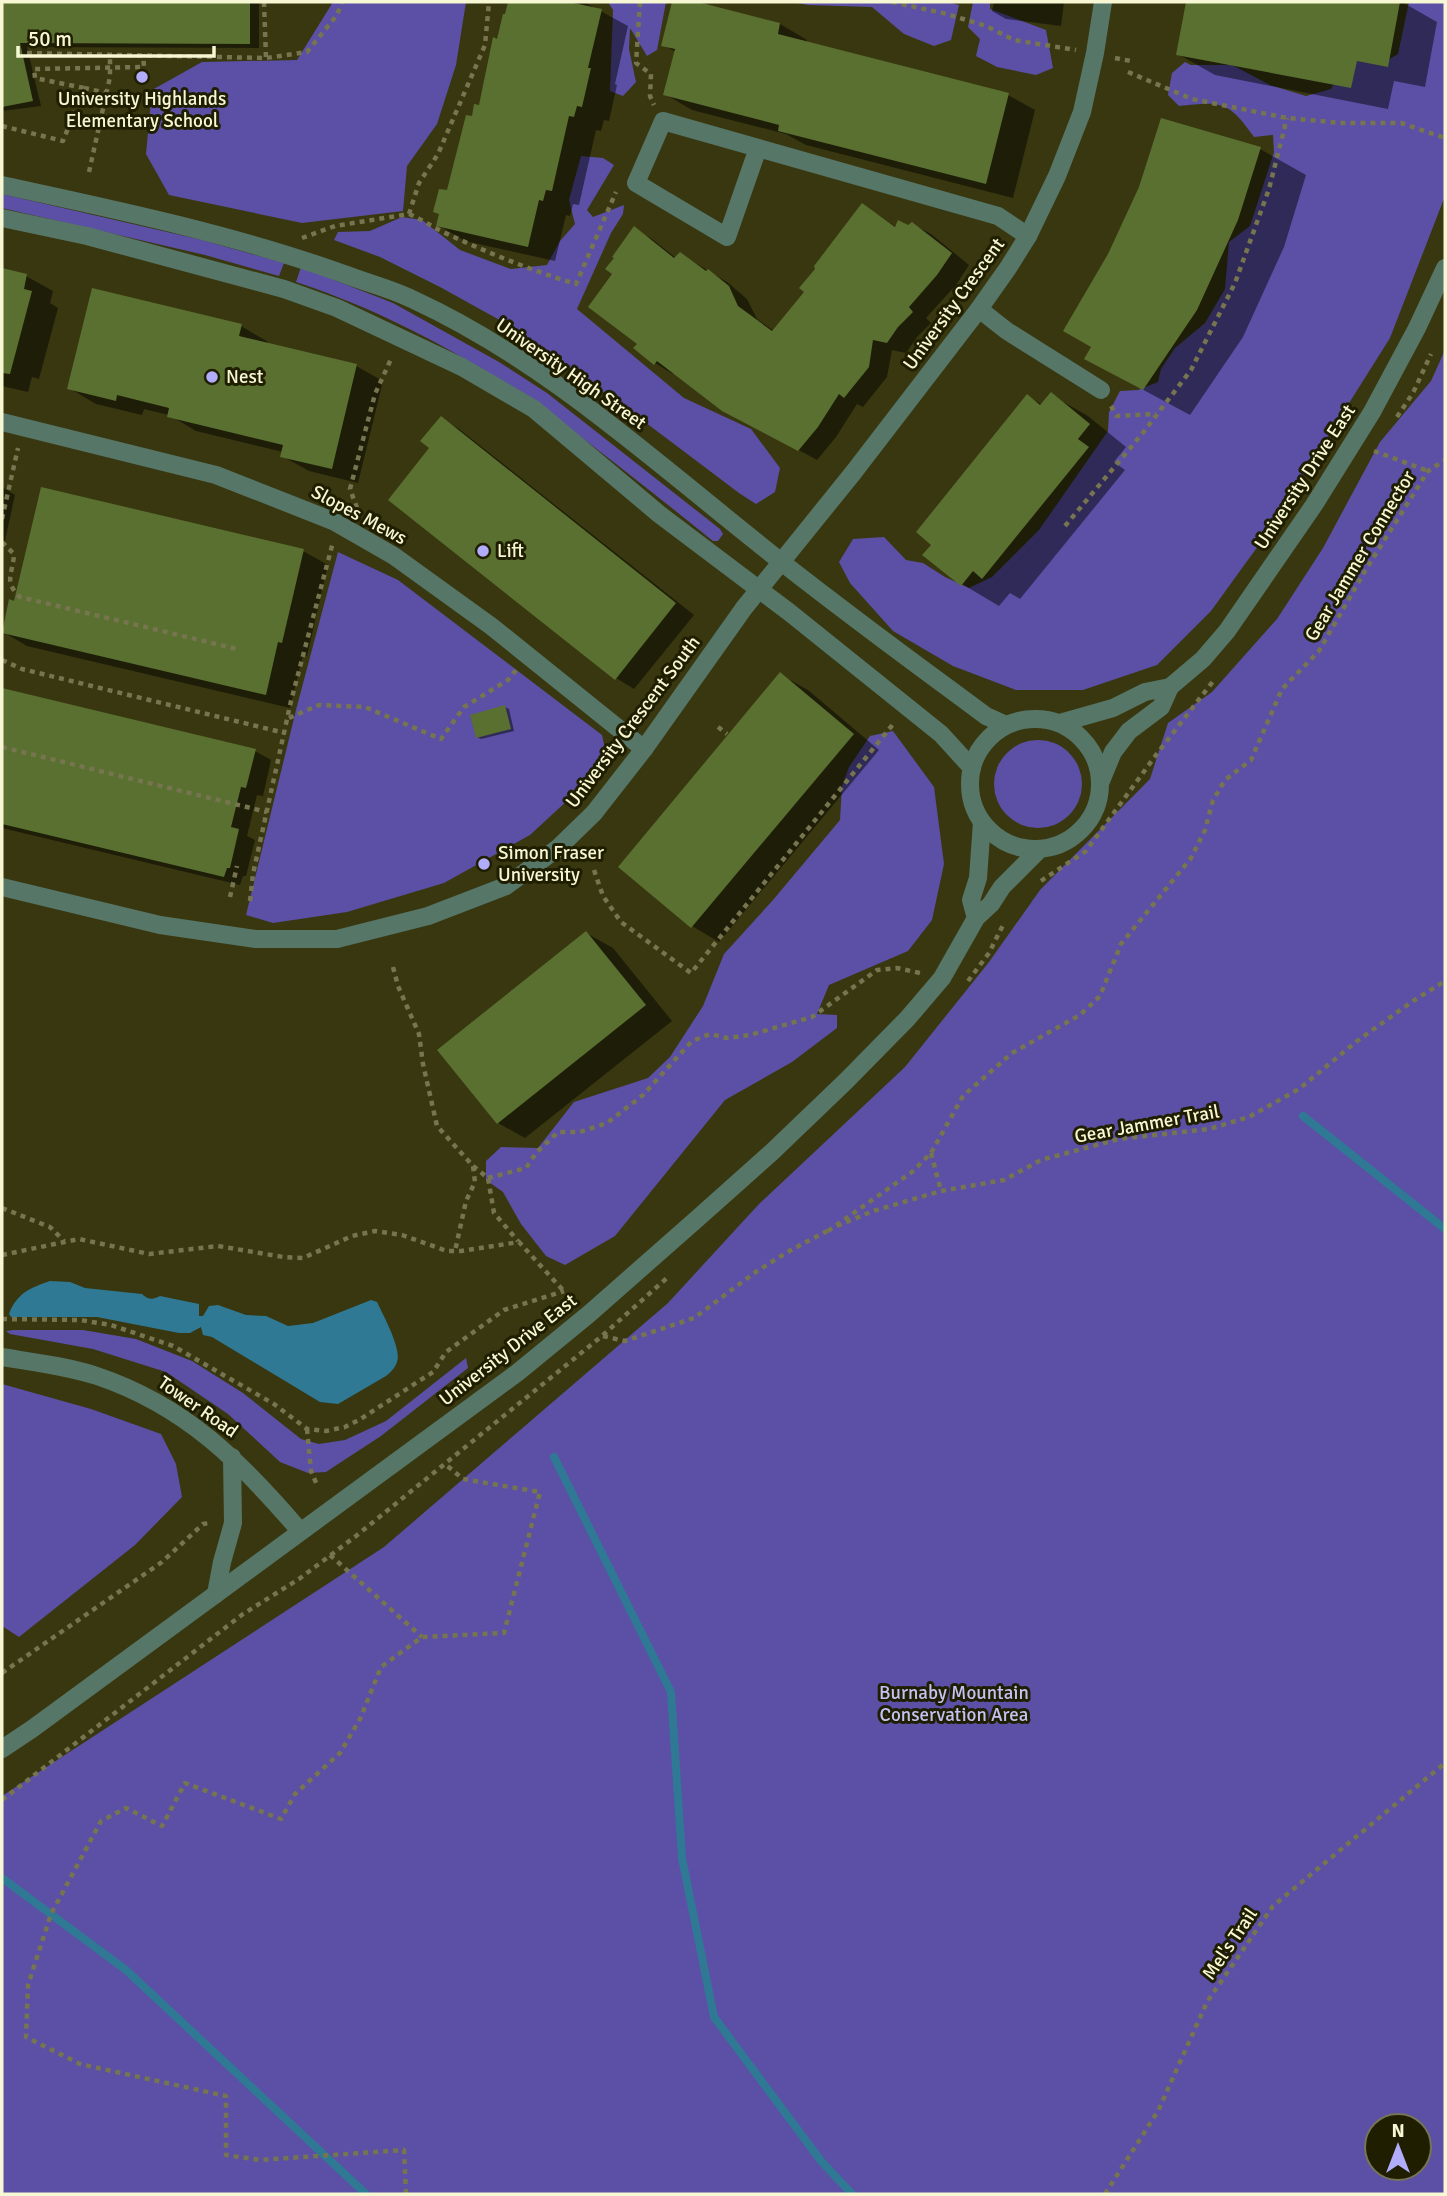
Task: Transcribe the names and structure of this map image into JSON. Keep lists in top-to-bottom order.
{
  "streets": {
    "street": [
      "University Crescent",
      "University High Street",
      "University Drive East",
      "Slopes Mews",
      "University Crescent South",
      "Tower Road"
    ],
    "path": ["Gear Jammer Connector", "Gear Jammer Trail", "Mel's Trail"]
  },
  "crossings": [
    ["University Crescent", "University High Street"],
    ["University Crescent", "University Crescent South"],
    ["University High Street", "University Drive East"],
    ["University Drive East", "Tower Road"],
    ["Slopes Mews", "University Crescent South"],
    ["Gear Jammer Connector", "Gear Jammer Trail"]
  ],
  "parks": ["Burnaby Mountain Conservation Area"],
  "places": [
    "University Highlands Elementary School",
    "Nest",
    "Lift",
    "Simon Fraser University"
  ],
  "scale_bar": "50 m",
  "north": "top"
}
